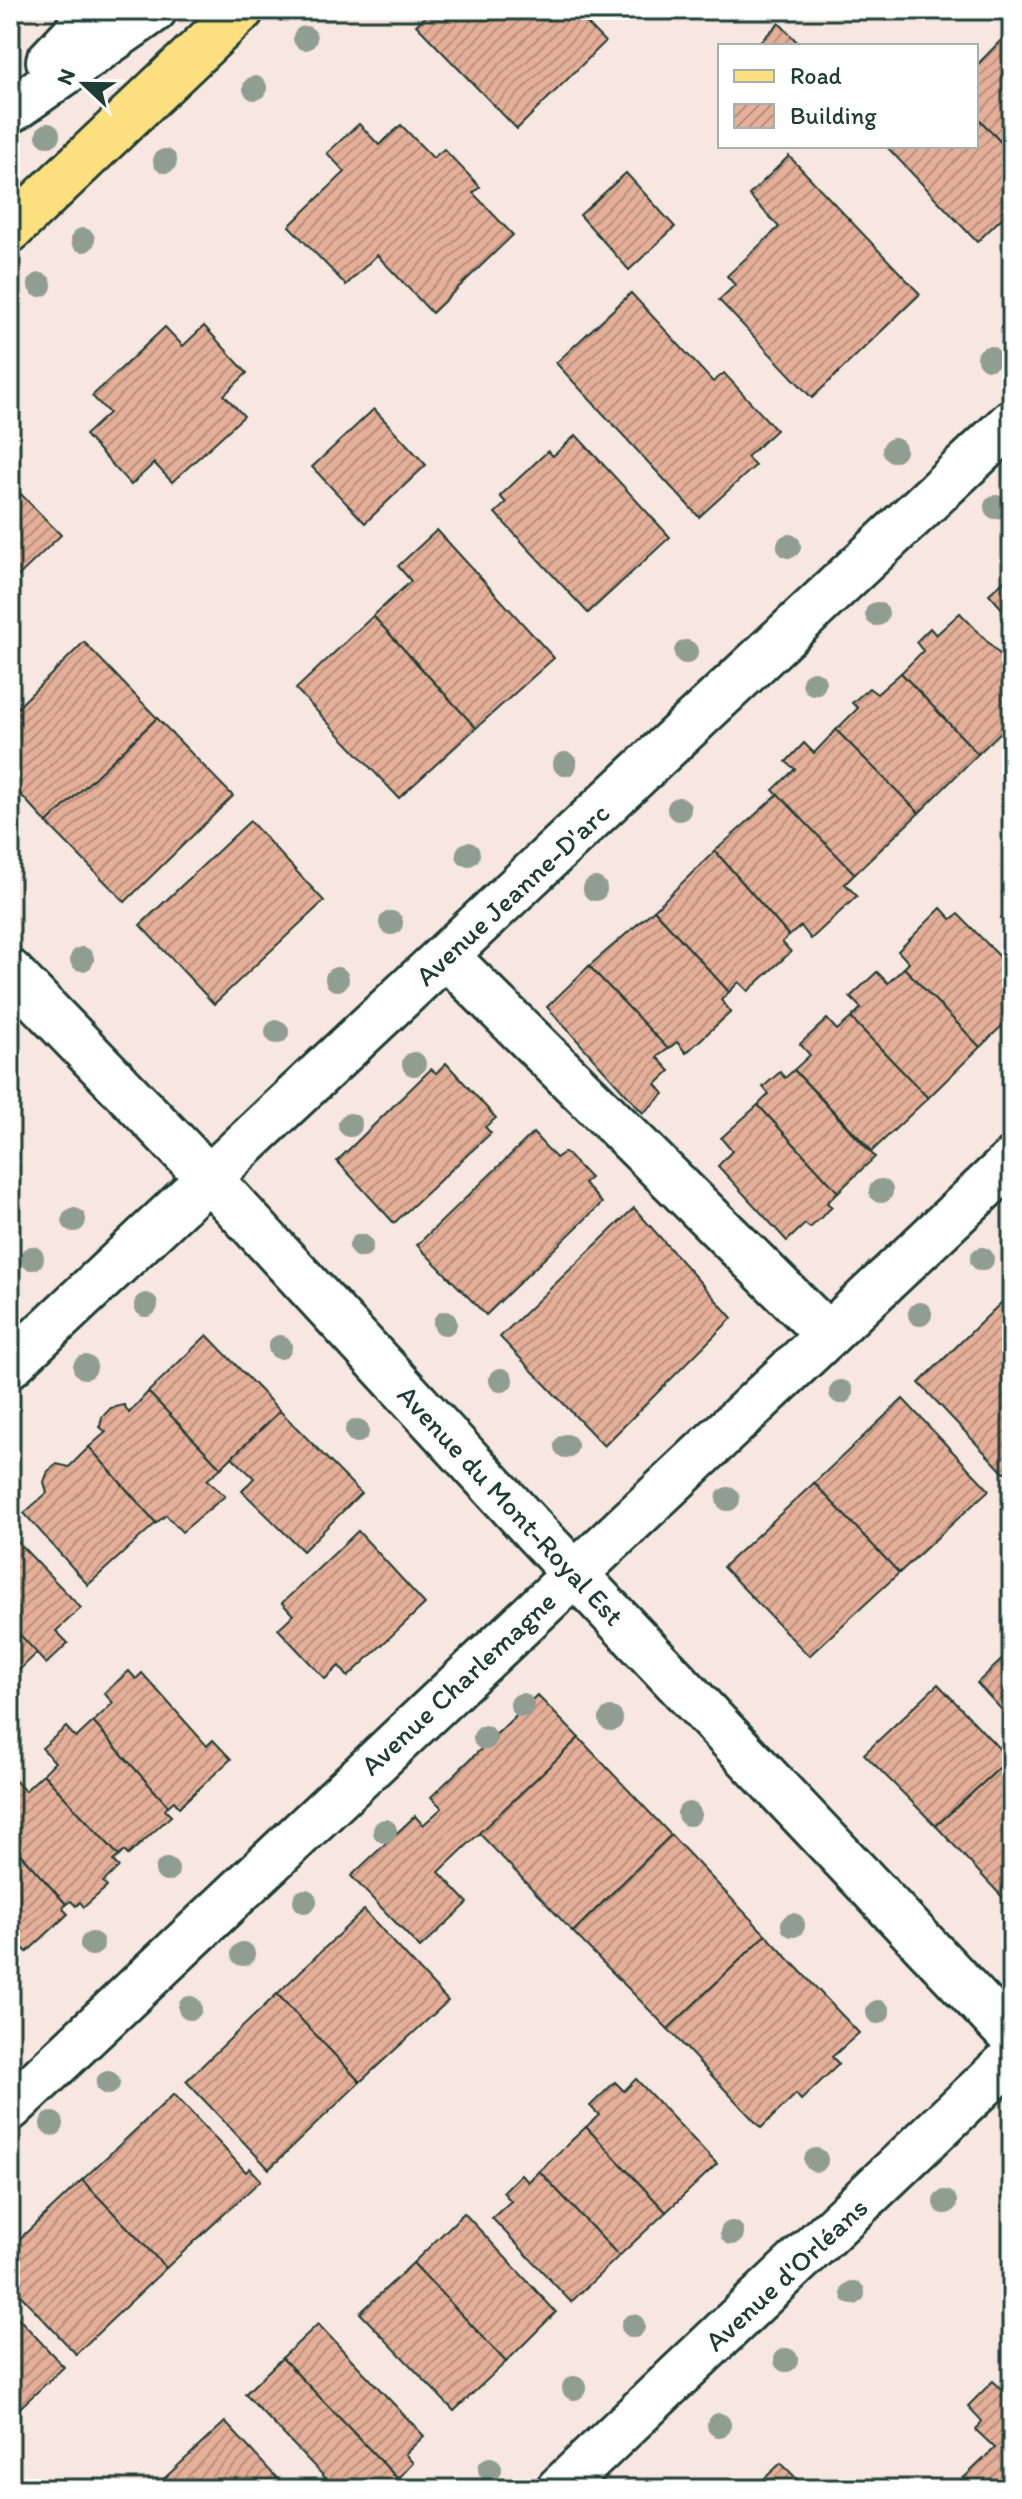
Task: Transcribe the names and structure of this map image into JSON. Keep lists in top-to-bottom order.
{
  "streets": {
    "street": [
      "Avenue Jeanne-D'arc",
      "Avenue du Mont-Royal Est",
      "Avenue Charlemagne",
      "Avenue d'Orléans"
    ]
  },
  "crossings": [
    ["Avenue Jeanne-D'arc", "Avenue du Mont-Royal Est"],
    ["Avenue du Mont-Royal Est", "Avenue Charlemagne"]
  ],
  "legend": ["Road", "Building"],
  "north": "left"
}
